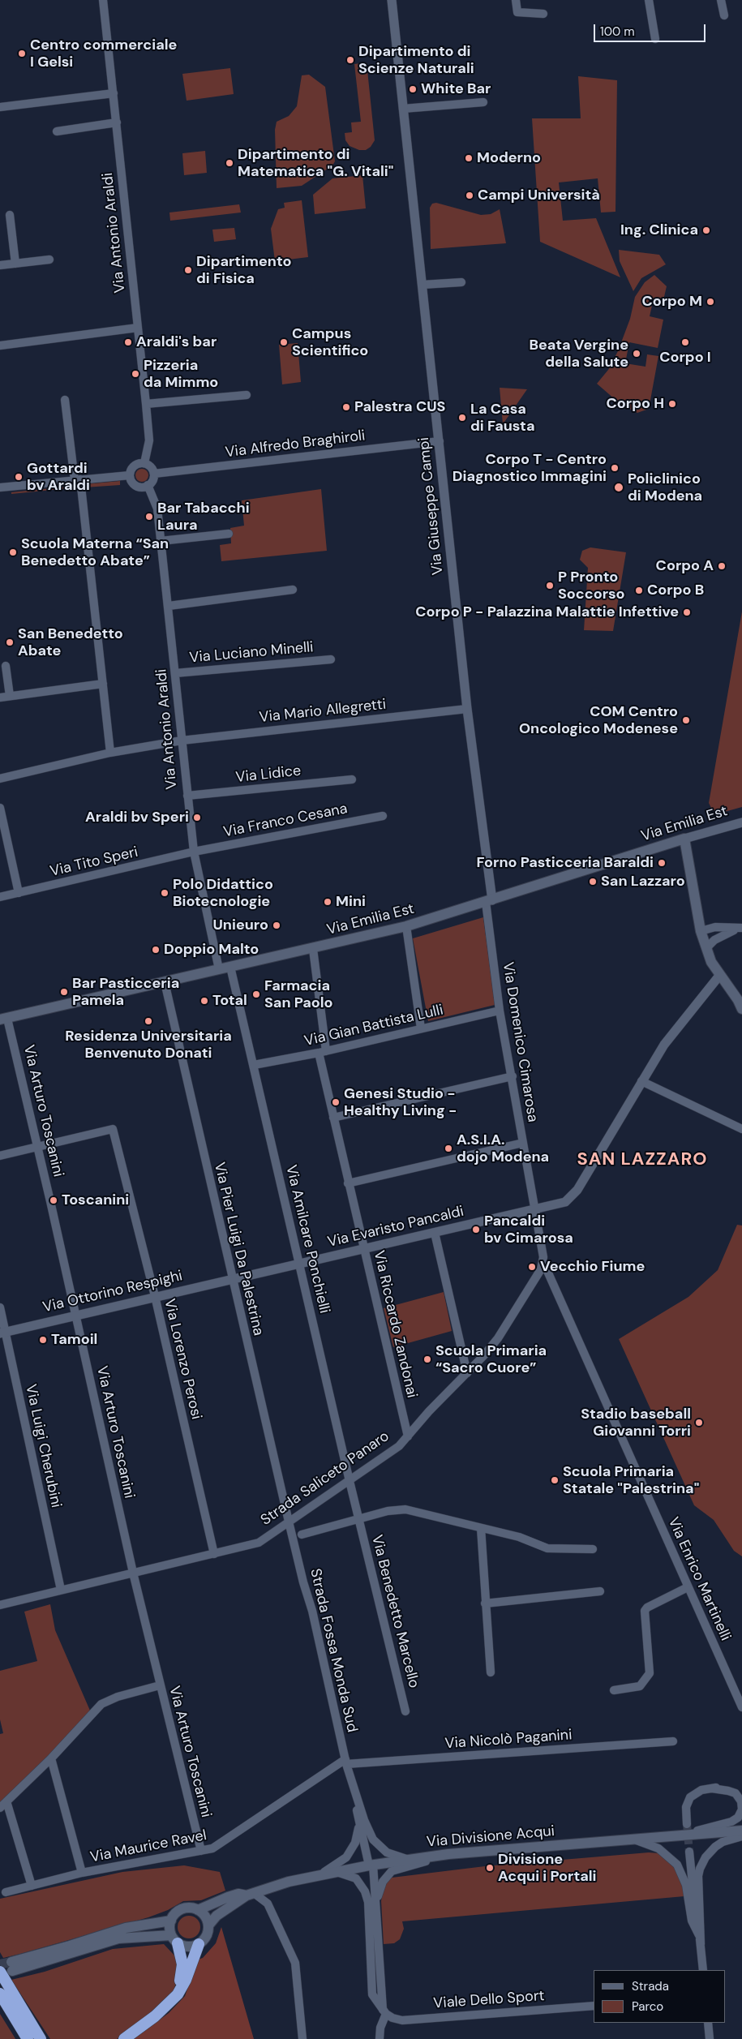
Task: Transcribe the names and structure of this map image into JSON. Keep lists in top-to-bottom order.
{
  "streets": {
    "main road": ["Via Emilia Est", "Via Divisione Acqui"],
    "street": [
      "Via Antonio Araldi",
      "Via Alfredo Braghiroli",
      "Via Giuseppe Campi",
      "Via Luciano Minelli",
      "Via Mario Allegretti",
      "Via Lidice",
      "Via Franco Cesana",
      "Via Tito Speri",
      "Via Gian Battista Lulli",
      "Via Domenico Cimarosa",
      "Via Arturo Toscanini",
      "Via Evaristo Pancaldi",
      "Via Amilcare Ponchielli",
      "Via Pier Luigi Da Palestrina",
      "Via Ottorino Respighi",
      "Via Riccardo Zandonai",
      "Via Lorenzo Perosi",
      "Via Luigi Cherubini",
      "Strada Saliceto Panaro",
      "Via Enrico Martinelli",
      "Via Benedetto Marcello",
      "Strada Fossa Monda Sud",
      "Via Nicolò Paganini",
      "Via Maurice Ravel",
      "Viale Dello Sport"
    ]
  },
  "crossings": [
    ["Via Antonio Araldi", "Via Alfredo Braghiroli"],
    ["Via Antonio Araldi", "Via Luciano Minelli"],
    ["Via Antonio Araldi", "Via Mario Allegretti"],
    ["Via Antonio Araldi", "Via Lidice"],
    ["Via Antonio Araldi", "Via Franco Cesana"],
    ["Via Antonio Araldi", "Via Emilia Est"],
    ["Via Antonio Araldi", "Via Tito Speri"],
    ["Via Alfredo Braghiroli", "Via Giuseppe Campi"],
    ["Via Giuseppe Campi", "Via Mario Allegretti"],
    ["Via Giuseppe Campi", "Via Emilia Est"],
    ["Via Giuseppe Campi", "Via Domenico Cimarosa"],
    ["Via Franco Cesana", "Via Tito Speri"],
    ["Via Emilia Est", "Via Domenico Cimarosa"],
    ["Via Emilia Est", "Via Arturo Toscanini"],
    ["Via Emilia Est", "Via Amilcare Ponchielli"],
    ["Via Emilia Est", "Via Pier Luigi Da Palestrina"],
    ["Via Emilia Est", "Via Riccardo Zandonai"],
    ["Via Gian Battista Lulli", "Via Domenico Cimarosa"],
    ["Via Gian Battista Lulli", "Via Amilcare Ponchielli"],
    ["Via Gian Battista Lulli", "Via Riccardo Zandonai"],
    ["Via Domenico Cimarosa", "Via Evaristo Pancaldi"],
    ["Via Arturo Toscanini", "Via Ottorino Respighi"],
    ["Via Arturo Toscanini", "Via Lorenzo Perosi"],
    ["Via Arturo Toscanini", "Strada Saliceto Panaro"],
    ["Via Arturo Toscanini", "Via Maurice Ravel"],
    ["Via Evaristo Pancaldi", "Via Amilcare Ponchielli"],
    ["Via Evaristo Pancaldi", "Via Pier Luigi Da Palestrina"],
    ["Via Evaristo Pancaldi", "Via Ottorino Respighi"],
    ["Via Evaristo Pancaldi", "Via Riccardo Zandonai"],
    ["Via Amilcare Ponchielli", "Strada Saliceto Panaro"],
    ["Via Amilcare Ponchielli", "Via Benedetto Marcello"],
    ["Via Pier Luigi Da Palestrina", "Via Ottorino Respighi"],
    ["Via Pier Luigi Da Palestrina", "Strada Saliceto Panaro"],
    ["Via Pier Luigi Da Palestrina", "Strada Fossa Monda Sud"],
    ["Via Ottorino Respighi", "Via Lorenzo Perosi"],
    ["Via Ottorino Respighi", "Via Luigi Cherubini"],
    ["Via Riccardo Zandonai", "Strada Saliceto Panaro"],
    ["Via Lorenzo Perosi", "Strada Saliceto Panaro"],
    ["Via Luigi Cherubini", "Strada Saliceto Panaro"],
    ["Strada Saliceto Panaro", "Via Enrico Martinelli"],
    ["Strada Saliceto Panaro", "Strada Fossa Monda Sud"],
    ["Strada Fossa Monda Sud", "Via Nicolò Paganini"],
    ["Strada Fossa Monda Sud", "Via Divisione Acqui"],
    ["Strada Fossa Monda Sud", "Via Maurice Ravel"],
    ["Via Nicolò Paganini", "Via Maurice Ravel"]
  ],
  "districts": ["SAN LAZZARO"],
  "places": [
    "Centro commerciale I Gelsi",
    "Dipartimento di Scienze Naturali",
    "White Bar",
    "Moderno",
    "Dipartimento di Matematica \"G. Vitali\"",
    "Campi Università",
    "Ing. Clinica",
    "Dipartimento di Fisica",
    "Corpo M",
    "Araldi's bar",
    "Campus Scientifico",
    "Corpo I",
    "Beata Vergine della Salute",
    "Pizzeria da Mimmo",
    "Corpo H",
    "Palestra CUS",
    "La Casa di Fausta",
    "Corpo T - Centro Diagnostico Immagini",
    "Gottardi bv Araldi",
    "Policlinico di Modena",
    "Bar Tabacchi Laura",
    "Scuola Materna “San Benedetto Abate”",
    "Corpo A",
    "P Pronto Soccorso",
    "Corpo B",
    "Corpo P - Palazzina Malattie Infettive",
    "San Benedetto Abate",
    "COM Centro Oncologico Modenese",
    "Araldi bv Speri",
    "Forno Pasticceria Baraldi",
    "San Lazzaro",
    "Polo Didattico Biotecnologie",
    "Mini",
    "Unieuro",
    "Doppio Malto",
    "Bar Pasticceria Pamela",
    "Farmacia San Paolo",
    "Total",
    "Residenza Universitaria Benvenuto Donati",
    "Genesi Studio - Healthy Living -",
    "A.S.I.A. dojo Modena",
    "Toscanini",
    "Pancaldi bv Cimarosa",
    "Vecchio Fiume",
    "Tamoil",
    "Scuola Primaria “Sacro Cuore”",
    "Stadio baseball Giovanni Torri",
    "Scuola Primaria Statale \"Palestrina\"",
    "Divisione Acqui i Portali"
  ],
  "legend": ["Strada", "Parco"],
  "scale_bar": "100 m"
}
